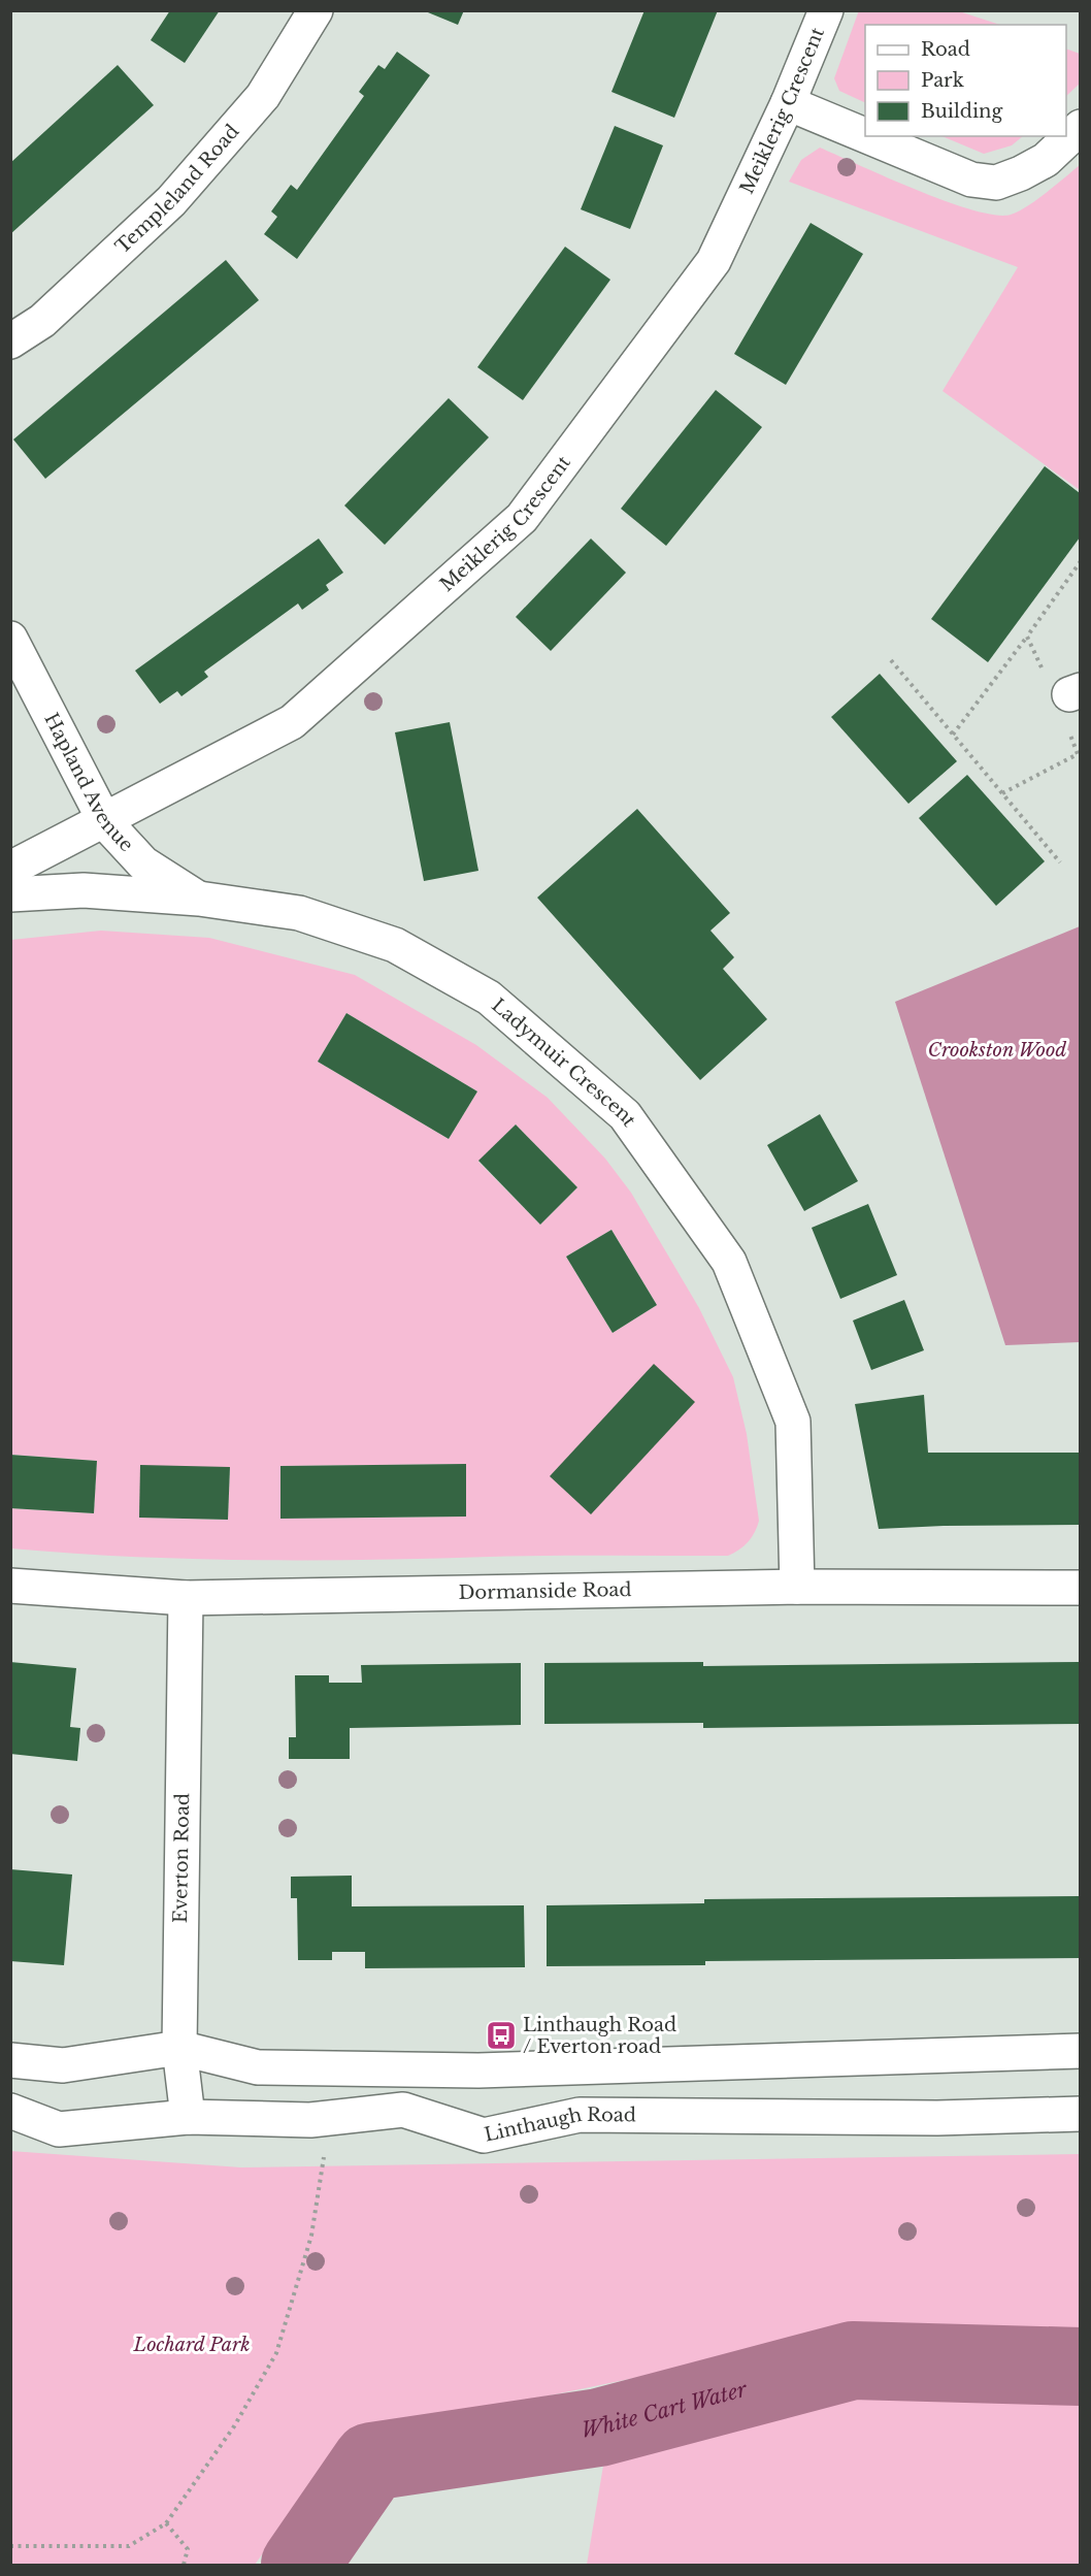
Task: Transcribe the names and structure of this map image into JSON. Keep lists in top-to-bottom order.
{
  "streets": {
    "street": [
      "Meiklerig Crescent",
      "Templeland Road",
      "Hapland Avenue",
      "Ladymuir Crescent",
      "Dormanside Road",
      "Everton Road",
      "Linthaugh Road"
    ]
  },
  "crossings": [
    ["Meiklerig Crescent", "Hapland Avenue"],
    ["Hapland Avenue", "Ladymuir Crescent"],
    ["Ladymuir Crescent", "Dormanside Road"],
    ["Dormanside Road", "Everton Road"],
    ["Everton Road", "Linthaugh Road"]
  ],
  "water": ["White Cart Water"],
  "parks": ["Crookston Wood", "Lochard Park"],
  "places": {
    "bus stop": ["Linthaugh Road / Everton road"]
  },
  "legend": ["Road", "Park", "Building"]
}
